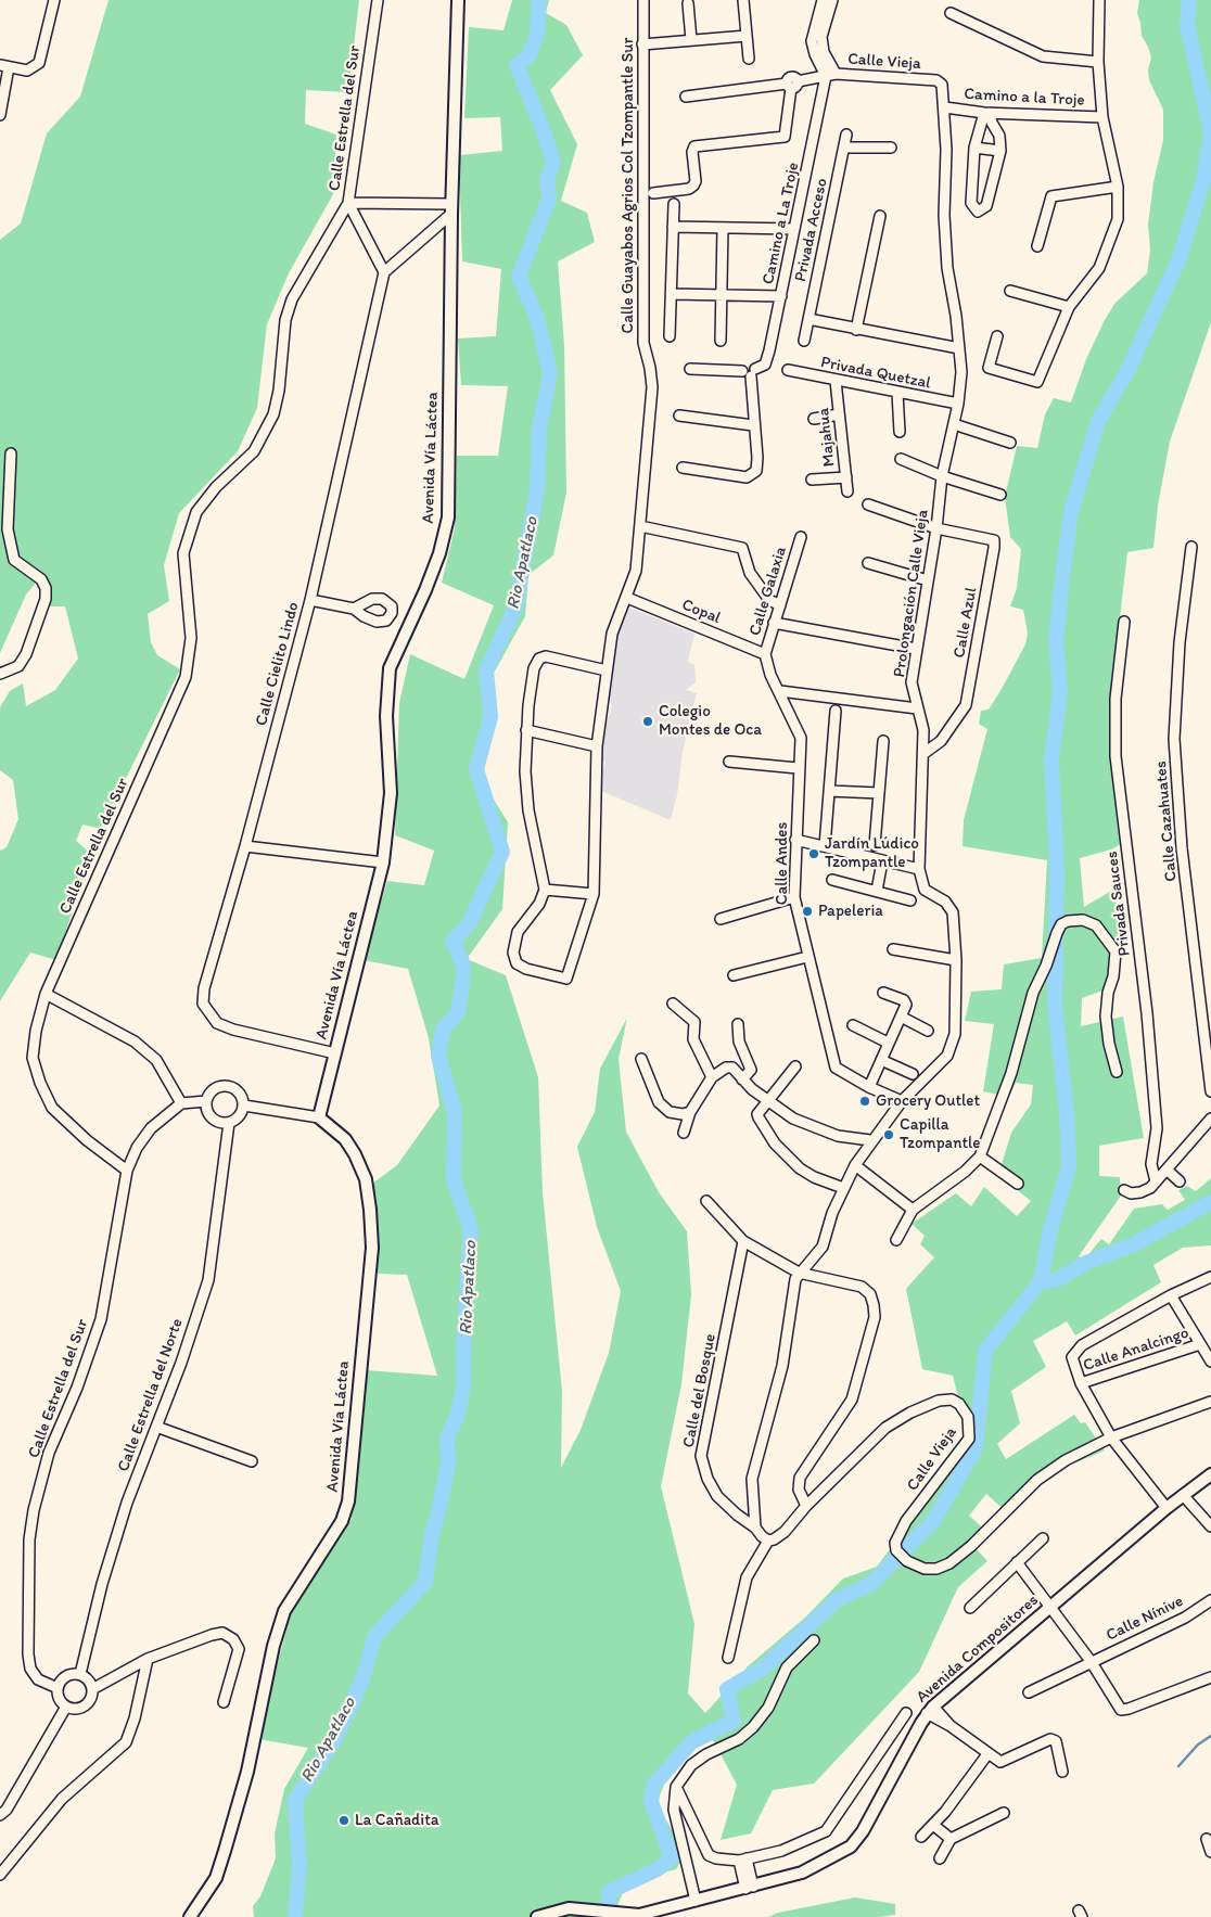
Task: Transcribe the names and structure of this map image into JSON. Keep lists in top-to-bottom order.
{
  "streets": {
    "street": [
      "Calle Vieja",
      "Camino a la Troje",
      "Calle Estrella del Sur",
      "Calle Guayabos Agrios Col Tzompantle Sur",
      "Camino a La Troje",
      "Privada Acceso",
      "Privada Quetzal",
      "Majahua",
      "Avenida Vía Láctea",
      "Calle Galaxia",
      "Prolongación Calle Vieja",
      "Copal",
      "Calle Azul",
      "Calle Cielito Lindo",
      "Calle Cazahuates",
      "Calle Andes",
      "Privada Sauces",
      "Calle Analcingo",
      "Calle del Bosque",
      "Calle Estrella del Norte",
      "Calle Nínive",
      "Avenida Compositores"
    ]
  },
  "crossings": [
    ["Calle Vieja", "Camino a La Troje"],
    ["Calle Vieja", "Prolongación Calle Vieja"],
    ["Camino a la Troje", "Prolongación Calle Vieja"],
    ["Calle Estrella del Sur", "Calle Estrella del Norte"],
    ["Calle Guayabos Agrios Col Tzompantle Sur", "Copal"],
    ["Privada Quetzal", "Majahua"],
    ["Privada Quetzal", "Prolongación Calle Vieja"],
    ["Avenida Vía Láctea", "Calle Cielito Lindo"],
    ["Calle Galaxia", "Copal"],
    ["Calle Galaxia", "Calle Andes"],
    ["Prolongación Calle Vieja", "Calle Azul"],
    ["Prolongación Calle Vieja", "Calle Andes"],
    ["Copal", "Calle Andes"]
  ],
  "water": ["Rio Apatlaco"],
  "places": [
    "Colegio Montes de Oca",
    "Jardín Lúdico Tzompantle",
    "Papeleria",
    "Grocery Outlet",
    "Capilla Tzompantle",
    "La Cañadita"
  ]
}
